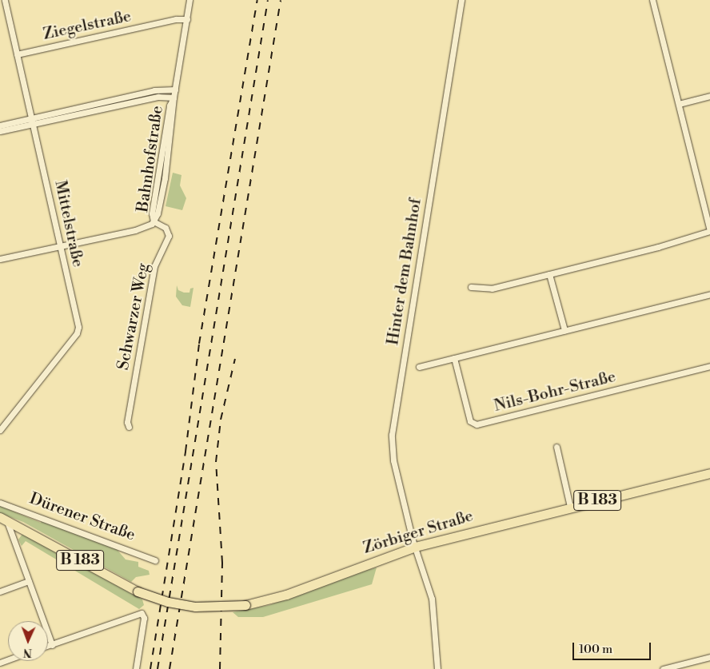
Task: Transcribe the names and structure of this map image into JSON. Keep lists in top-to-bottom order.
{
  "streets": {
    "main road": ["B 183", "Dürener Straße", "Zörbiger Straße"],
    "street": [
      "Ziegelstraße",
      "Bahnhofstraße",
      "Mittelstraße",
      "Hinter dem Bahnhof",
      "Schwarzer Weg",
      "Nils-Bohr-Straße"
    ]
  },
  "crossings": [
    ["Ziegelstraße", "Bahnhofstraße"],
    ["Ziegelstraße", "Mittelstraße"],
    ["Bahnhofstraße", "Schwarzer Weg"],
    ["Hinter dem Bahnhof", "Zörbiger Straße"],
    ["Dürener Straße", "Zörbiger Straße"]
  ],
  "scale_bar": "100 m",
  "north": "bottom"
}
